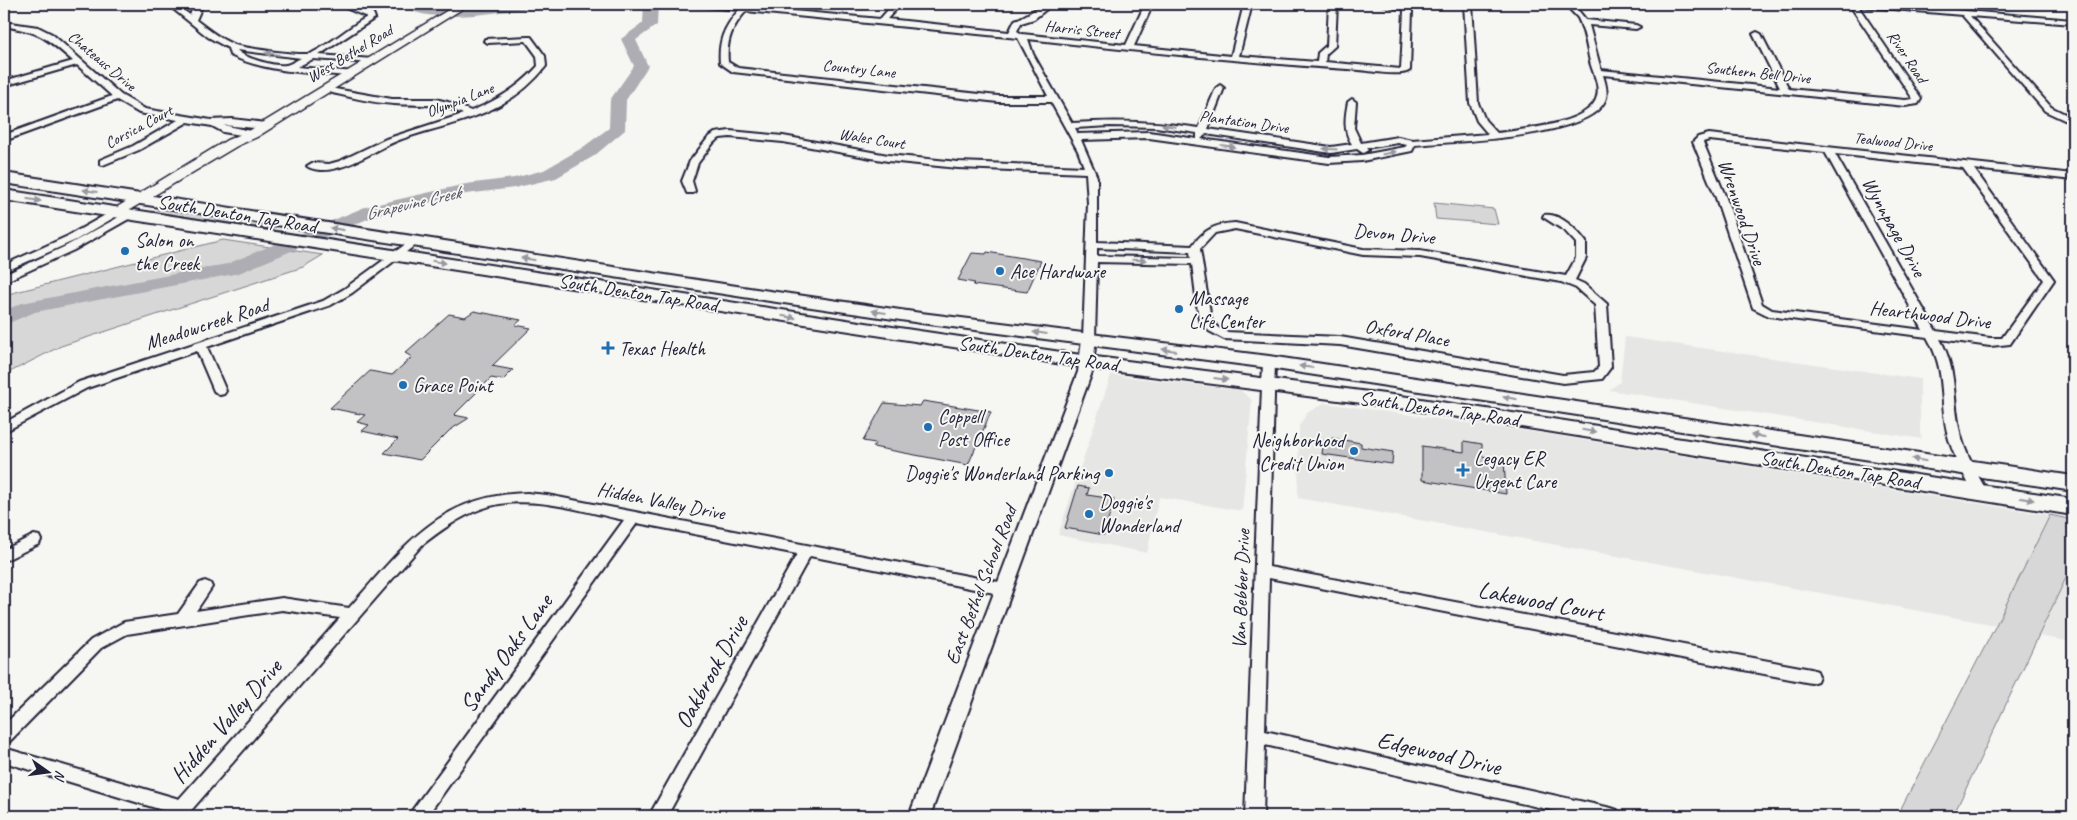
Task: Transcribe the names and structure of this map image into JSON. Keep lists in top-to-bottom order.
{
  "streets": {
    "main road": ["West Bethel Road", "South Denton Tap Road"],
    "street": [
      "Harris Street",
      "River Road",
      "Chateaus Drive",
      "Country Lane",
      "Southern Bell Drive",
      "Olympia Lane",
      "Plantation Drive",
      "Corsica Court",
      "Wales Court",
      "Tealwood Drive",
      "Wrenwood Drive",
      "Wynnpage Drive",
      "Devon Drive",
      "Hearthwood Drive",
      "Meadowcreek Road",
      "Oxford Place",
      "Hidden Valley Drive",
      "East Bethel School Road",
      "Van Bebber Drive",
      "Lakewood Court",
      "Sandy Oaks Lane",
      "Oakbrook Drive",
      "Edgewood Drive"
    ]
  },
  "crossings": [
    ["Harris Street", "Country Lane"],
    ["West Bethel Road", "Chateaus Drive"],
    ["West Bethel Road", "South Denton Tap Road"],
    ["River Road", "Southern Bell Drive"],
    ["Chateaus Drive", "Corsica Court"],
    ["Southern Bell Drive", "Plantation Drive"],
    ["Tealwood Drive", "Wrenwood Drive"],
    ["Tealwood Drive", "Wynnpage Drive"],
    ["Tealwood Drive", "Hearthwood Drive"],
    ["Wrenwood Drive", "Hearthwood Drive"],
    ["South Denton Tap Road", "Wynnpage Drive"],
    ["South Denton Tap Road", "Meadowcreek Road"],
    ["South Denton Tap Road", "East Bethel School Road"],
    ["South Denton Tap Road", "Van Bebber Drive"],
    ["Wynnpage Drive", "Hearthwood Drive"],
    ["Devon Drive", "Oxford Place"],
    ["Hidden Valley Drive", "East Bethel School Road"],
    ["Hidden Valley Drive", "Sandy Oaks Lane"],
    ["Hidden Valley Drive", "Oakbrook Drive"],
    ["Van Bebber Drive", "Lakewood Court"],
    ["Van Bebber Drive", "Edgewood Drive"]
  ],
  "water": ["Grapevine Creek"],
  "places": {
    "other": [
      "Salon on the Creek",
      "Ace Hardware",
      "Massage Life Center",
      "Grace Point",
      "Coppell Post Office",
      "Neighborhood Credit Union",
      "Doggie's Wonderland Parking",
      "Doggie's Wonderland"
    ],
    "health": ["Texas Health", "Legacy ER Urgent Care"]
  },
  "north": "right"
}
